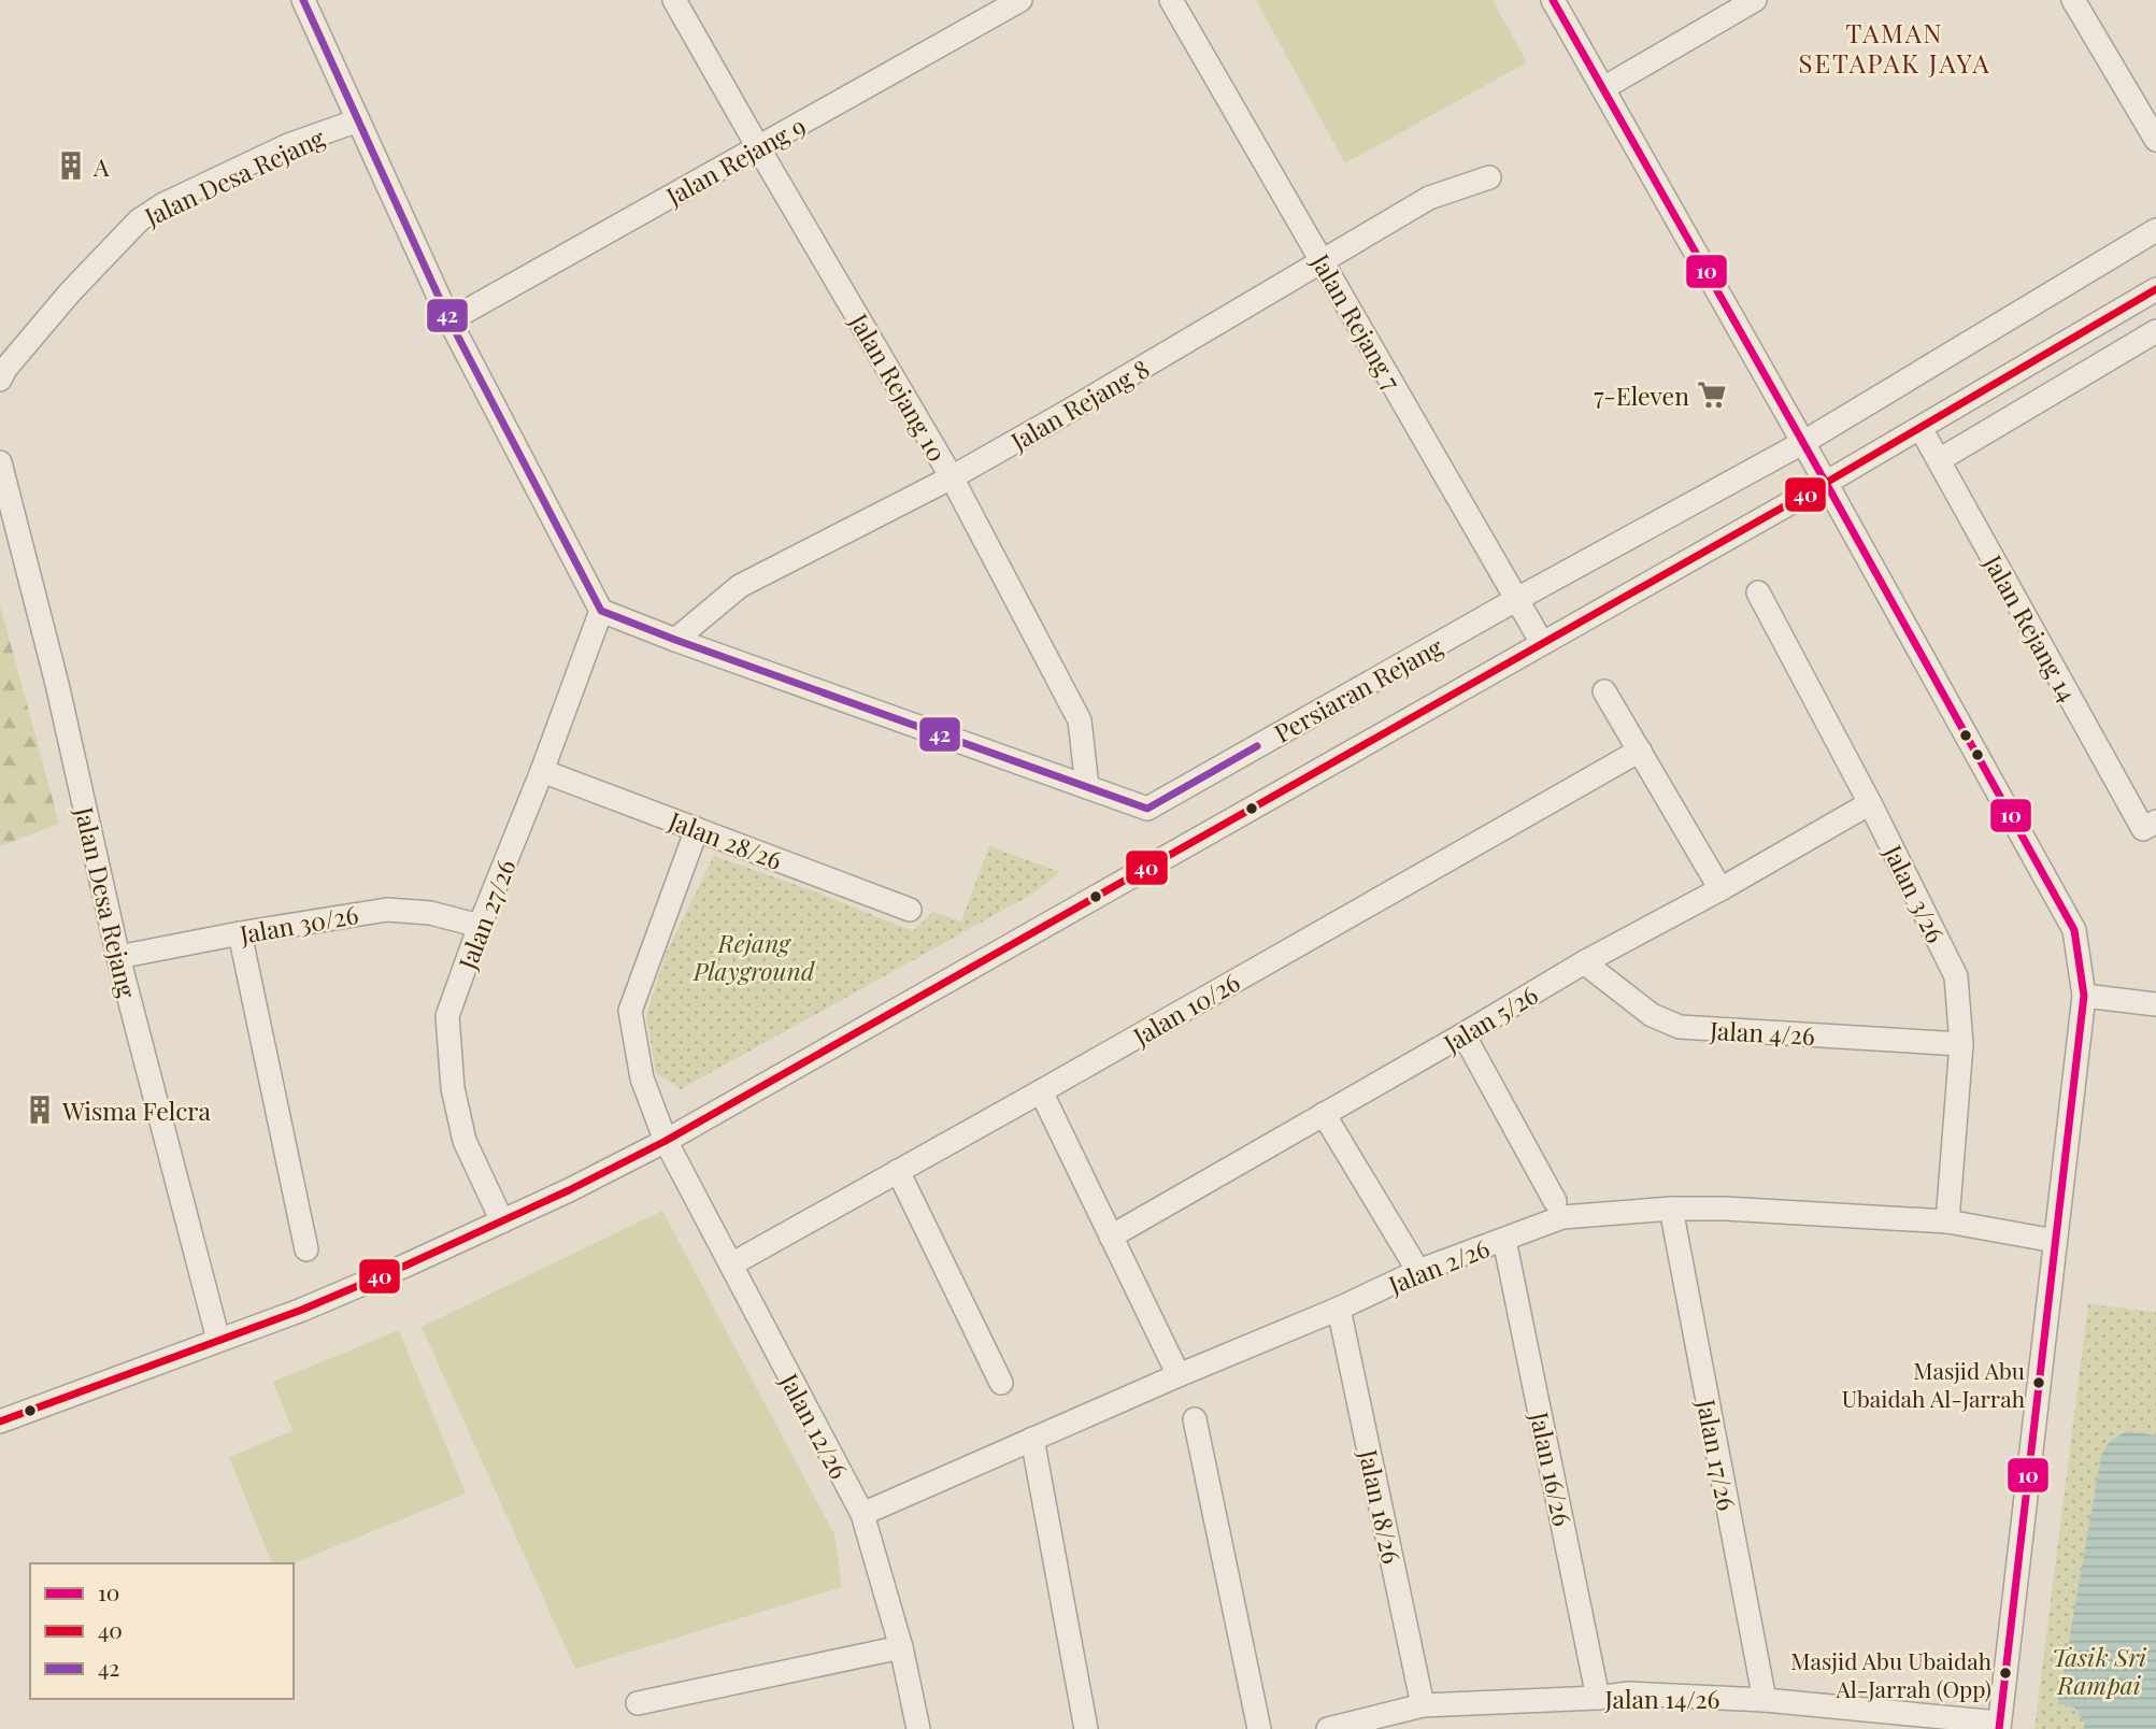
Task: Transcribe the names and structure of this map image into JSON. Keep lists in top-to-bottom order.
{
  "streets": {
    "street": [
      "Jalan Rejang 9",
      "Jalan Desa Rejang",
      "Jalan Rejang 7",
      "Jalan Rejang 10",
      "Jalan Rejang 8",
      "Jalan Rejang 14",
      "Persiaran Rejang",
      "Jalan 28/26",
      "Jalan 3/26",
      "Jalan 27/26",
      "Jalan 30/26",
      "Jalan 10/26",
      "Jalan 5/26",
      "Jalan 4/26",
      "Jalan 2/26",
      "Jalan 12/26",
      "Jalan 17/26",
      "Jalan 16/26",
      "Jalan 18/26",
      "Jalan 14/26"
    ]
  },
  "crossings": [
    ["Jalan Rejang 9", "Jalan Rejang 10"],
    ["Jalan Desa Rejang", "Jalan 30/26"],
    ["Jalan Rejang 7", "Jalan Rejang 8"],
    ["Jalan Rejang 7", "Persiaran Rejang"],
    ["Jalan Rejang 10", "Jalan Rejang 8"],
    ["Jalan Rejang 10", "Persiaran Rejang"],
    ["Jalan Rejang 8", "Persiaran Rejang"],
    ["Persiaran Rejang", "Jalan 27/26"],
    ["Jalan 28/26", "Jalan 27/26"],
    ["Jalan 28/26", "Jalan 12/26"],
    ["Jalan 3/26", "Jalan 5/26"],
    ["Jalan 3/26", "Jalan 4/26"],
    ["Jalan 3/26", "Jalan 2/26"],
    ["Jalan 27/26", "Jalan 30/26"],
    ["Jalan 10/26", "Jalan 12/26"],
    ["Jalan 5/26", "Jalan 4/26"],
    ["Jalan 2/26", "Jalan 12/26"],
    ["Jalan 2/26", "Jalan 17/26"],
    ["Jalan 2/26", "Jalan 16/26"],
    ["Jalan 2/26", "Jalan 18/26"],
    ["Jalan 17/26", "Jalan 14/26"],
    ["Jalan 16/26", "Jalan 14/26"],
    ["Jalan 18/26", "Jalan 14/26"]
  ],
  "districts": ["TAMAN SETAPAK JAYA"],
  "parks": ["Rejang Playground", "Tasik Sri Rampai"],
  "places": {
    "building": ["A", "Wisma Felcra"],
    "supermarket": ["7-Eleven"],
    "other": ["Masjid Abu Ubaidah Al-Jarrah", "Masjid Abu Ubaidah Al-Jarrah (Opp)"]
  },
  "lines": ["transit line 10", "transit line 42", "transit line 40"],
  "legend": ["10", "40", "42"]
}
